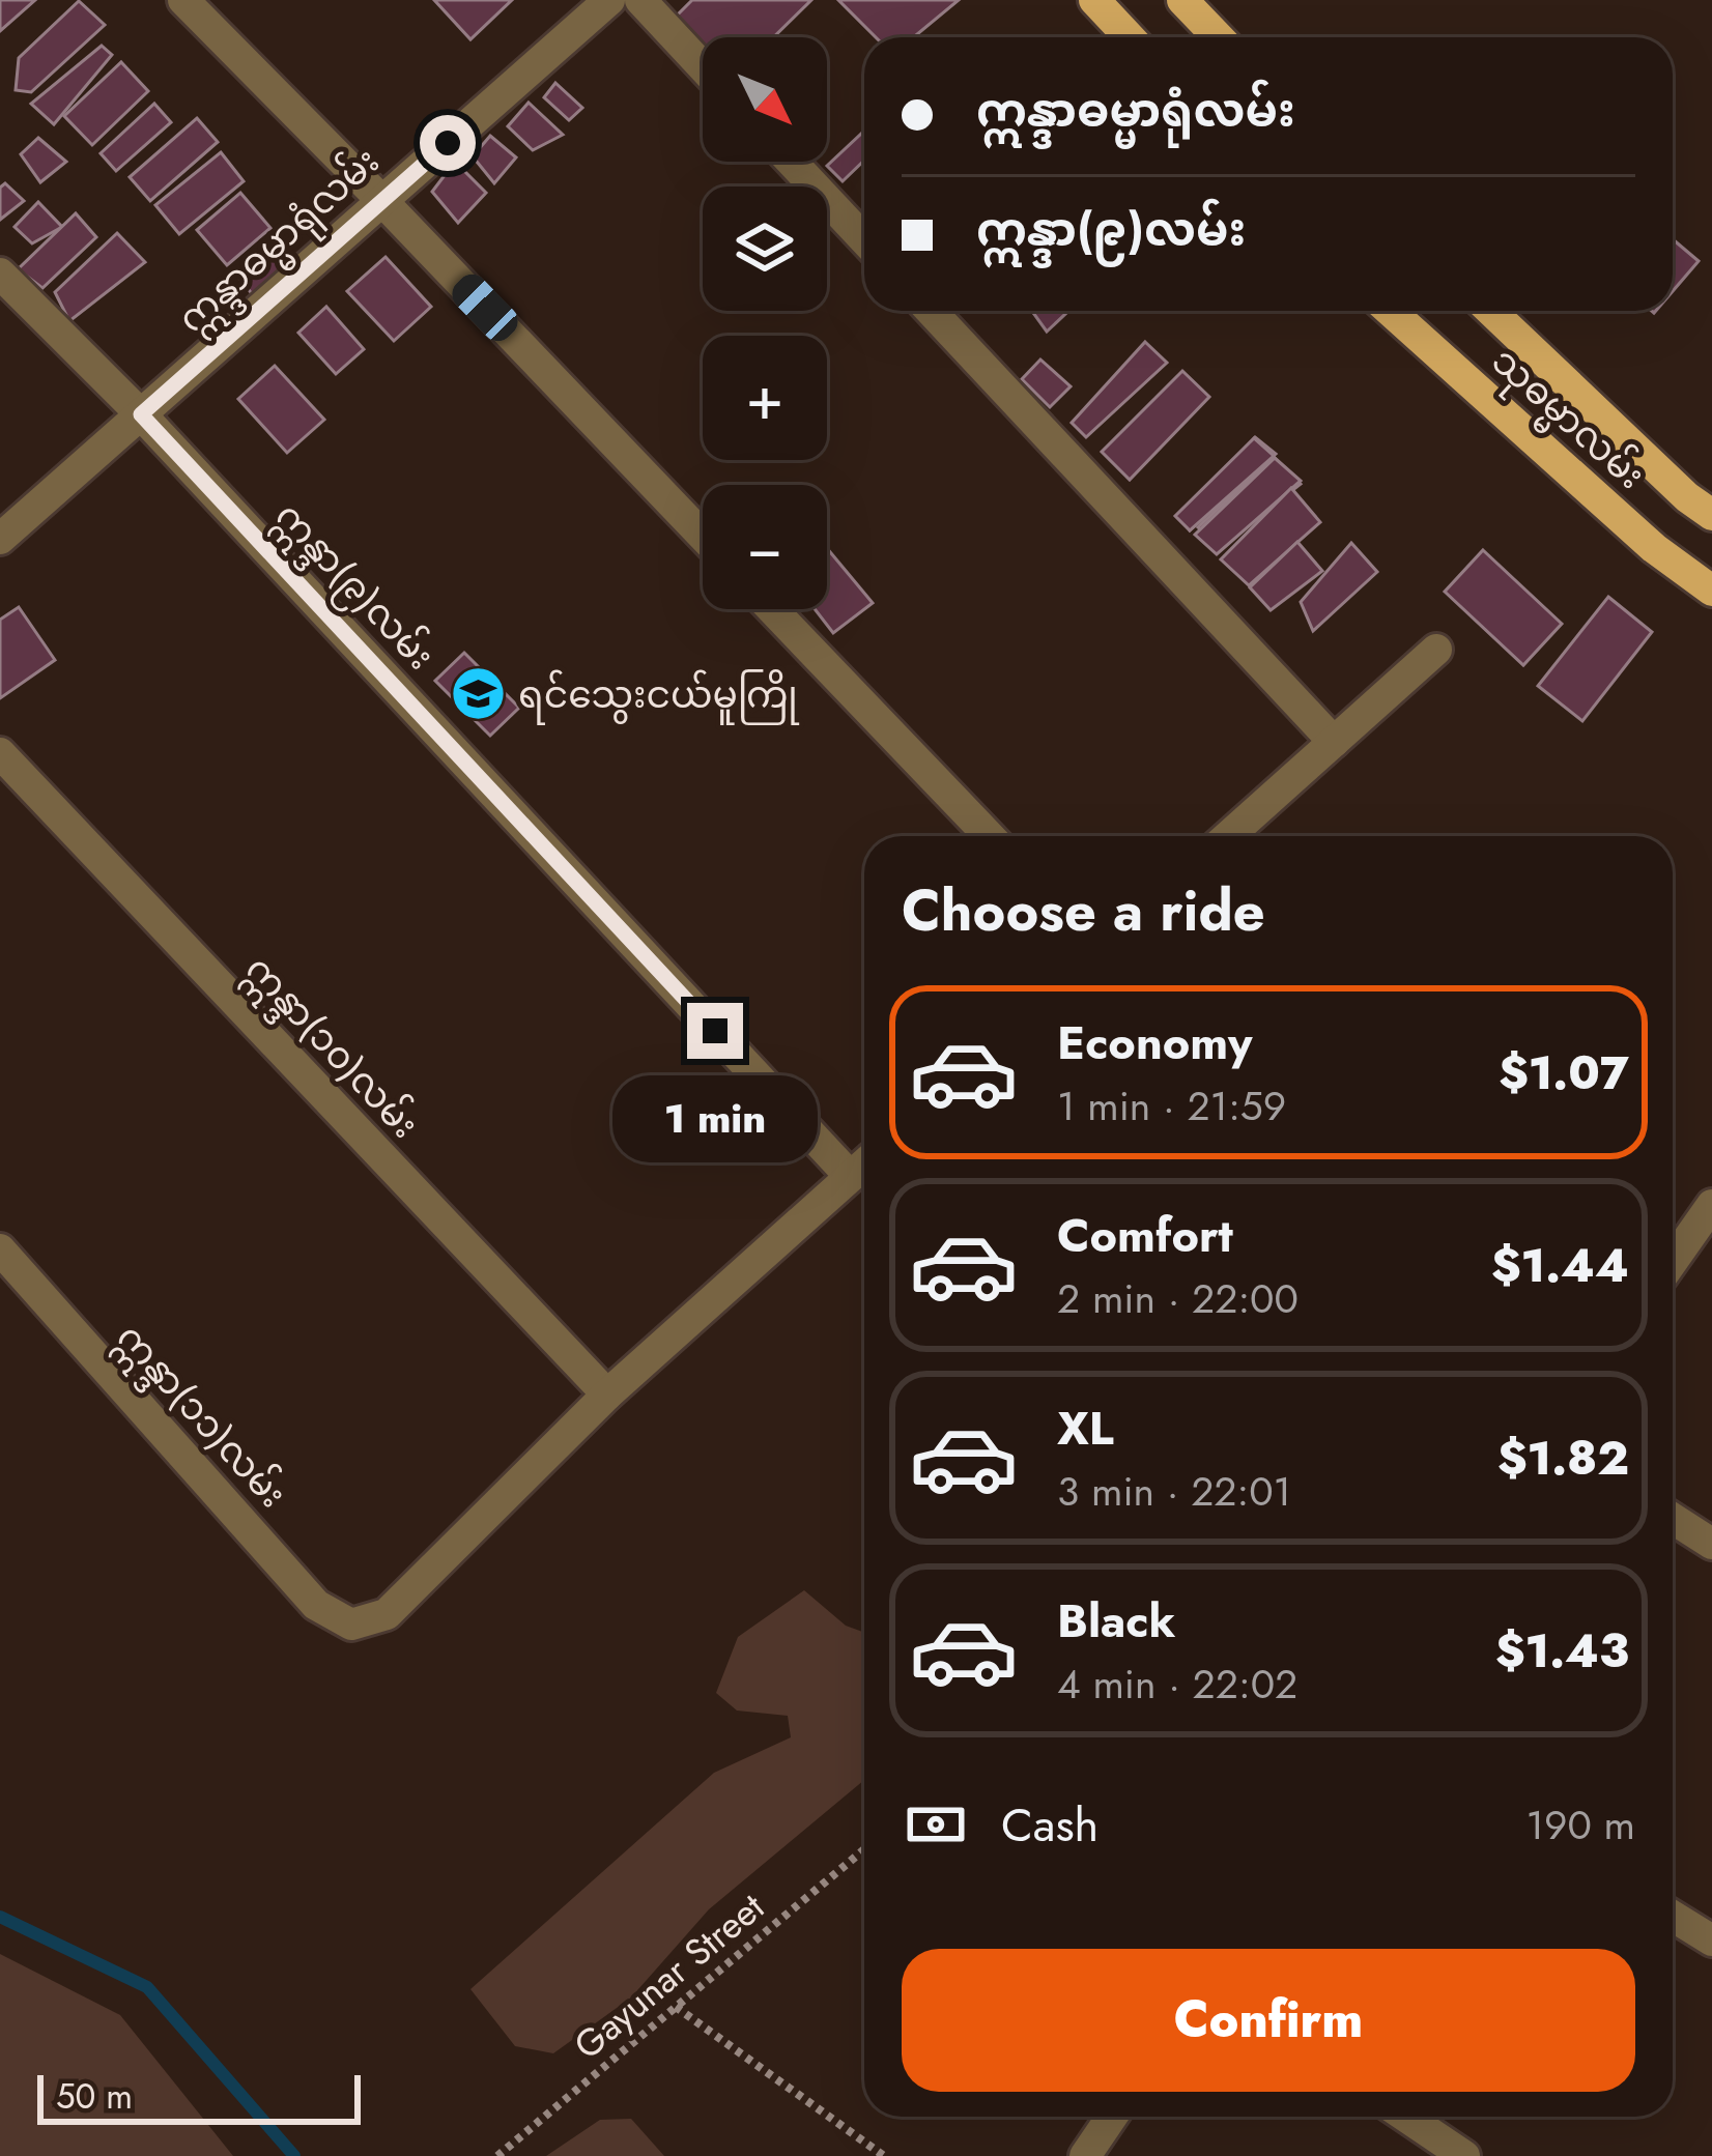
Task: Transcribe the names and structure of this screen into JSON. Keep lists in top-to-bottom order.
{
  "streets": {
    "main road": ["သုဓမ္မာလမ်း"],
    "street": [
      "ဣန္ဒာဓမ္မာရုံလမ်း",
      "ဣန္ဒာ(၉)လမ်း",
      "ဣန္ဒာ(၁၀)လမ်း",
      "ဣန္ဒာ(၁၁)လမ်း"
    ],
    "path": ["Gayunar Street"]
  },
  "crossings": [
    ["ဣန္ဒာဓမ္မာရုံလမ်း", "ဣန္ဒာ(၉)လမ်း"],
    ["ဣန္ဒာ(၁၀)လမ်း", "ဣန္ဒာ(၁၁)လမ်း"]
  ],
  "places": {
    "school or university": ["ရင်သွေးငယ်မူကြို"]
  },
  "scale_bar": "50 m",
  "north": "bottom right",
  "page": {
    "map_buttons": ["+", "−"],
    "banner": ["ဣန္ဒာဓမ္မာရုံလမ်း", "ဣန္ဒာ(၉)လမ်း"],
    "heading": "Choose a ride",
    "list": [
      {
        "name": "Economy",
        "note": "1 min · 21:59",
        "value": "$1.07"
      },
      {
        "name": "Comfort",
        "note": "2 min · 22:00",
        "value": "$1.44"
      },
      {
        "name": "XL",
        "note": "3 min · 22:01",
        "value": "$1.82"
      },
      {
        "name": "Black",
        "note": "4 min · 22:02",
        "value": "$1.43"
      }
    ],
    "bubble": "1 min",
    "pay": ["Cash", "190 m"],
    "buttons": "Confirm",
    "scale": "50 m"
  }
}
